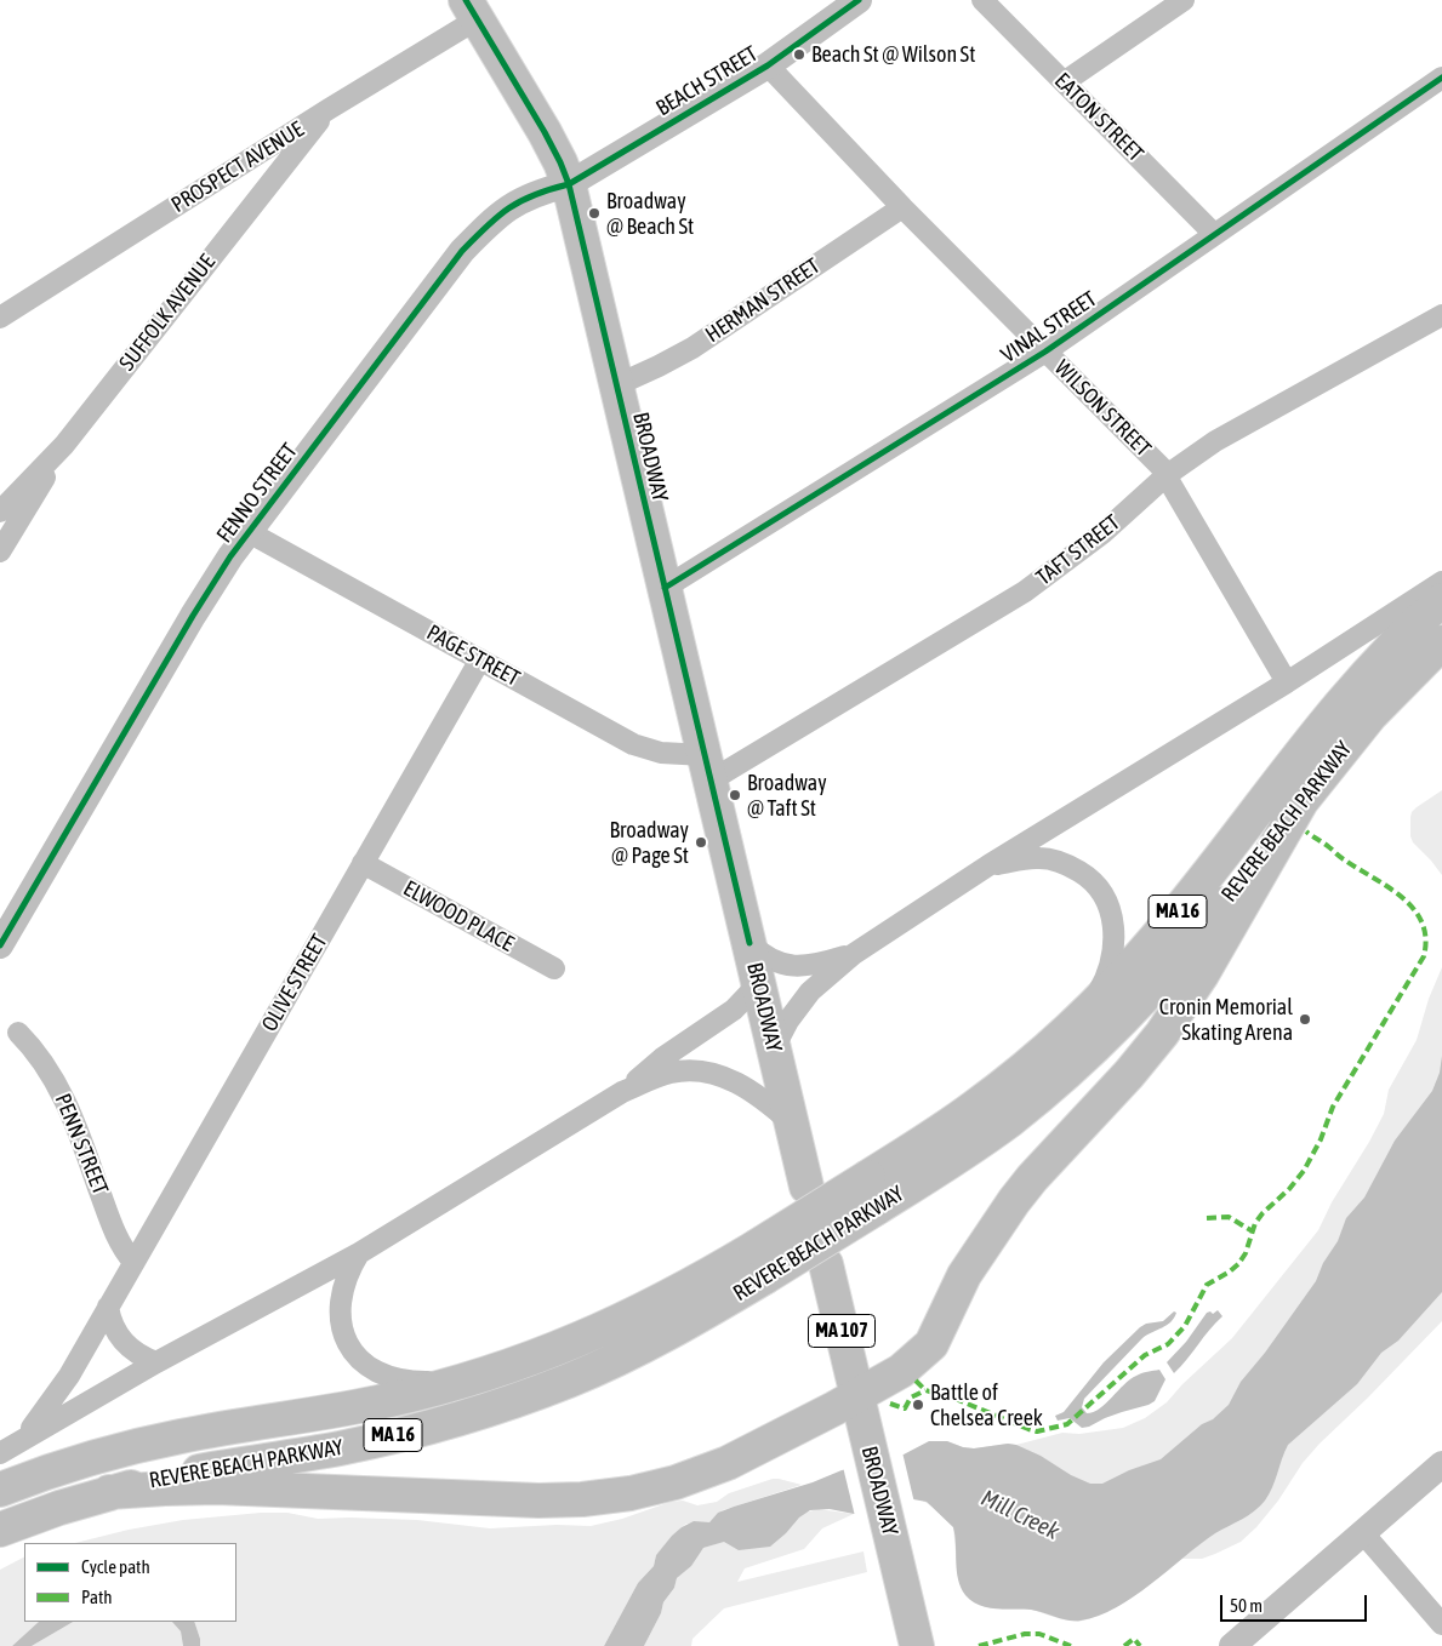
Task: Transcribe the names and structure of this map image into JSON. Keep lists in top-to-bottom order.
{
  "streets": {
    "main road": [
      "BROADWAY",
      "REVERE BEACH PARKWAY",
      "MA 16",
      "MA 107"
    ],
    "street": [
      "BEACH STREET",
      "EATON STREET",
      "PROSPECT AVENUE",
      "HERMAN STREET",
      "SUFFOLK AVENUE",
      "VINAL STREET",
      "WILSON STREET",
      "FENNO STREET",
      "TAFT STREET",
      "PAGE STREET",
      "ELWOOD PLACE",
      "OLIVE STREET",
      "PENN STREET"
    ]
  },
  "crossings": [
    ["BEACH STREET", "WILSON STREET"],
    ["BEACH STREET", "BROADWAY"],
    ["BEACH STREET", "FENNO STREET"],
    ["EATON STREET", "VINAL STREET"],
    ["PROSPECT AVENUE", "SUFFOLK AVENUE"],
    ["PROSPECT AVENUE", "BROADWAY"],
    ["HERMAN STREET", "WILSON STREET"],
    ["HERMAN STREET", "BROADWAY"],
    ["VINAL STREET", "WILSON STREET"],
    ["VINAL STREET", "BROADWAY"],
    ["WILSON STREET", "TAFT STREET"],
    ["WILSON STREET", "REVERE BEACH PARKWAY"],
    ["BROADWAY", "FENNO STREET"],
    ["BROADWAY", "TAFT STREET"],
    ["BROADWAY", "PAGE STREET"],
    ["BROADWAY", "REVERE BEACH PARKWAY"],
    ["FENNO STREET", "PAGE STREET"],
    ["TAFT STREET", "PAGE STREET"],
    ["PAGE STREET", "OLIVE STREET"],
    ["ELWOOD PLACE", "OLIVE STREET"],
    ["OLIVE STREET", "PENN STREET"]
  ],
  "water": ["Mill Creek"],
  "places": [
    "Beach St @ Wilson St",
    "Broadway @ Beach St",
    "Broadway @ Taft St",
    "Broadway @ Page St",
    "Cronin Memorial Skating Arena",
    "Battle of Chelsea Creek"
  ],
  "legend": ["Cycle path", "Path"],
  "scale_bar": "50 m"
}
